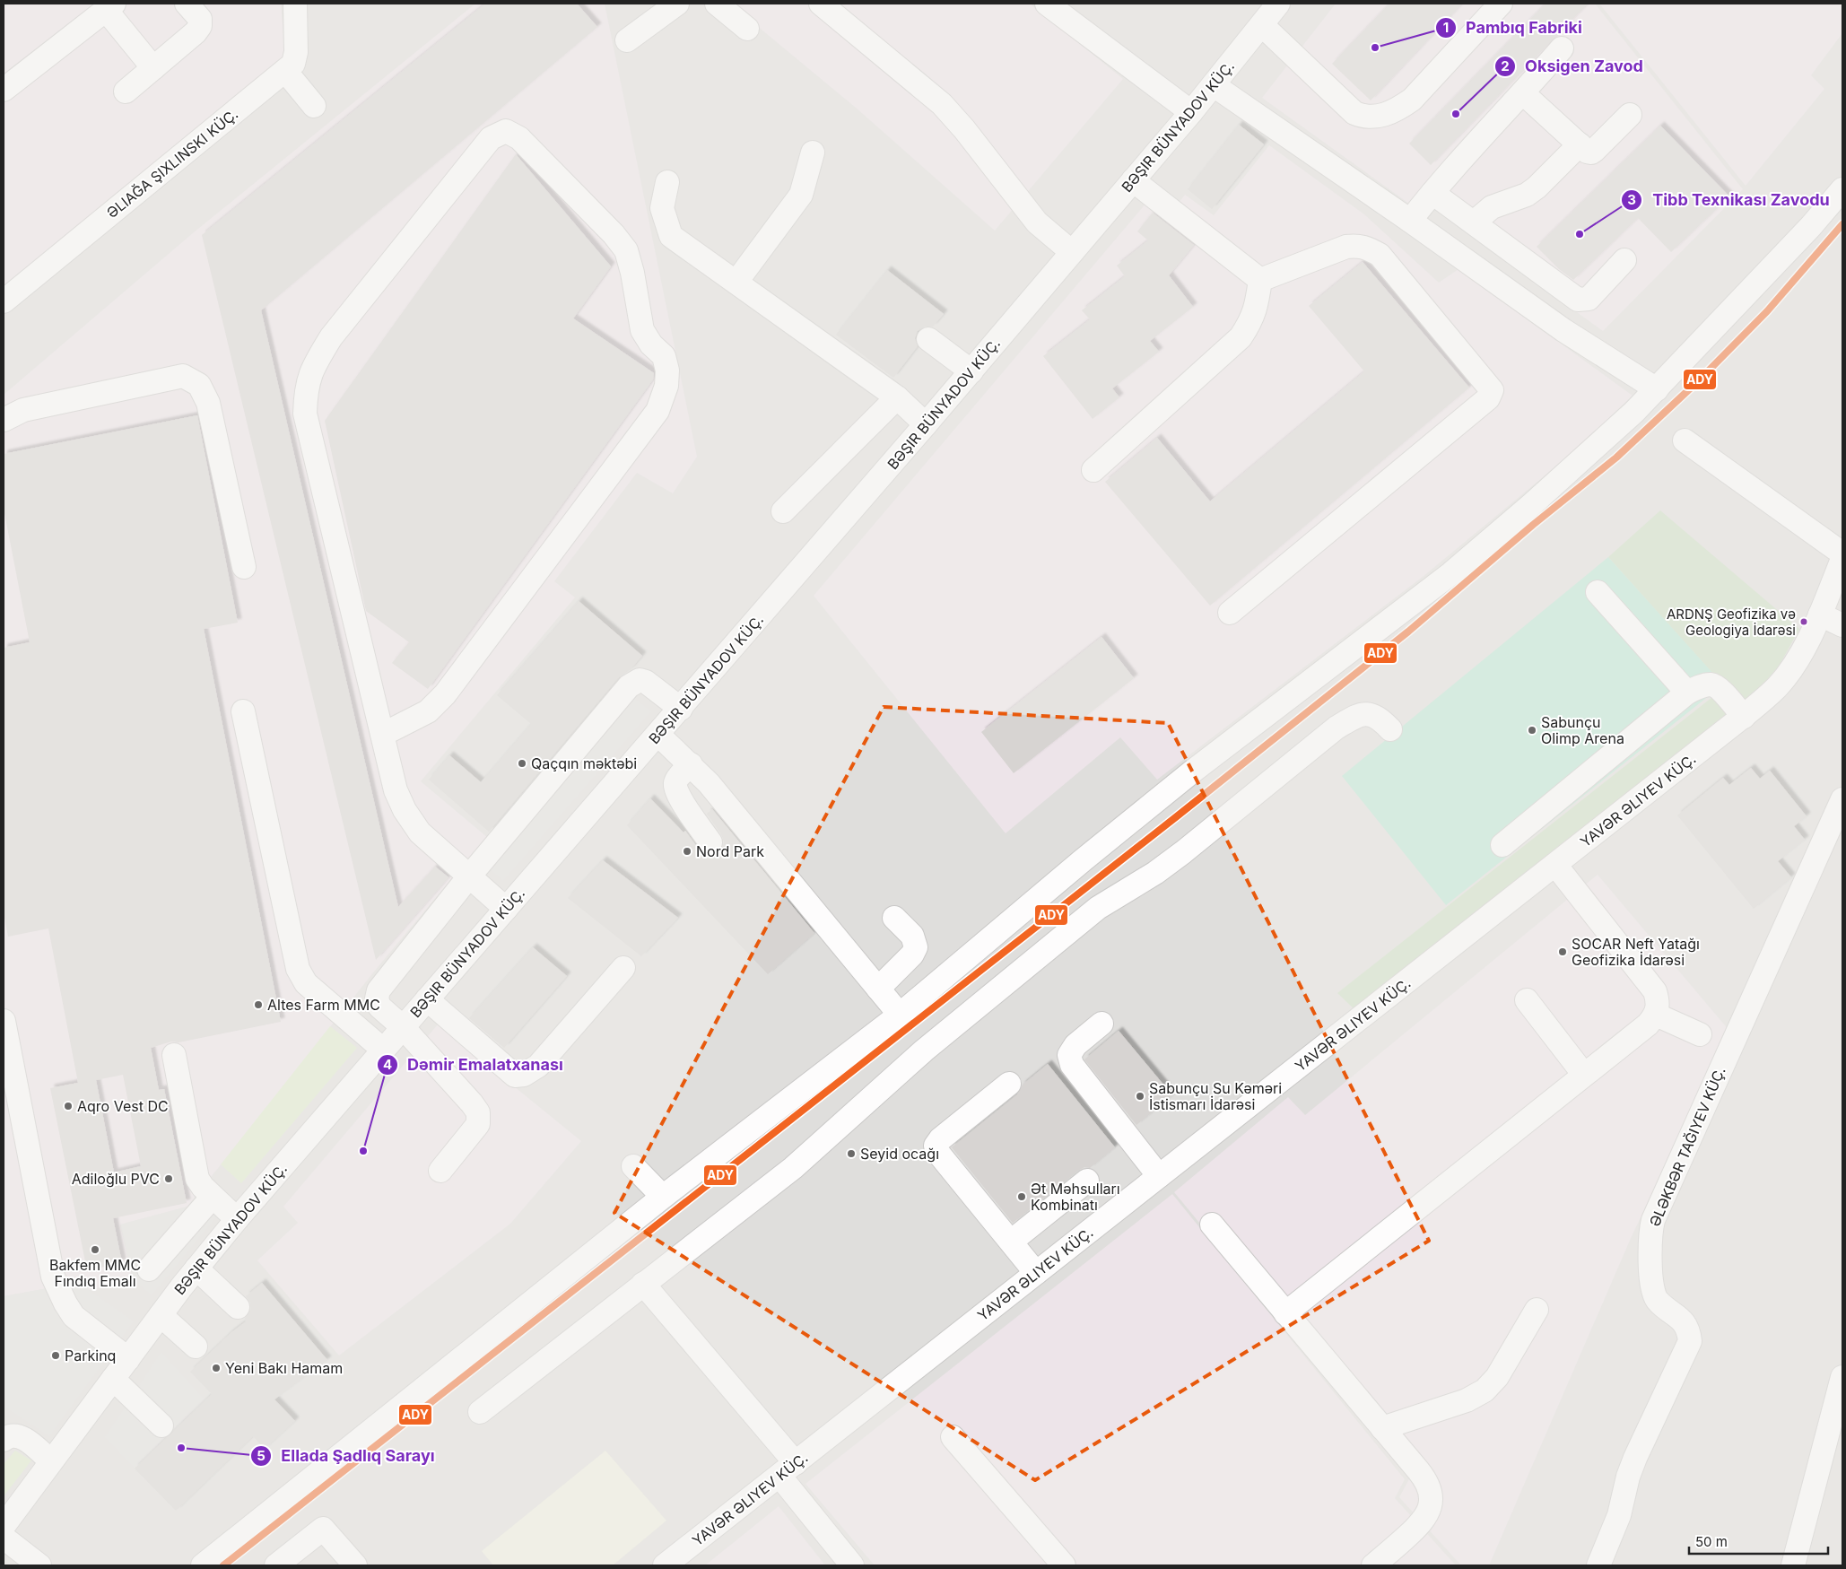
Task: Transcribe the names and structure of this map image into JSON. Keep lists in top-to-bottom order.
{
  "streets": {
    "street": ["BƏŞIR BÜNYADOV KÜÇ.", "YAVƏR ƏLIYEV KÜÇ."]
  },
  "places": [
    "Pambıq Fabriki",
    "Oksigen Zavod",
    "Tibb Texnikası Zavodu",
    "ARDNŞ Geofizika vә Geologiya İdarәsi",
    "Sabunçu Olimp Arena",
    "Qaçqın məktəbi",
    "Nord Park",
    "SOCAR Neft Yatağı Geofizika İdarəsi",
    "Altes Farm MMC",
    "Sabunçu Su Kəməri İstismarı İdarəsi",
    "Aqro Vest DC",
    "Dəmir Emalatxanası",
    "Seyid ocağı",
    "Adiloğlu PVC",
    "Ət Məhsulları Kombinatı",
    "Bakfem MMC Fındıq Emalı",
    "Parkinq",
    "Yeni Bakı Hamam",
    "Ellada Şadlıq Sarayı"
  ],
  "lines": ["transit line ADY"],
  "scale_bar": "50 m"
}
